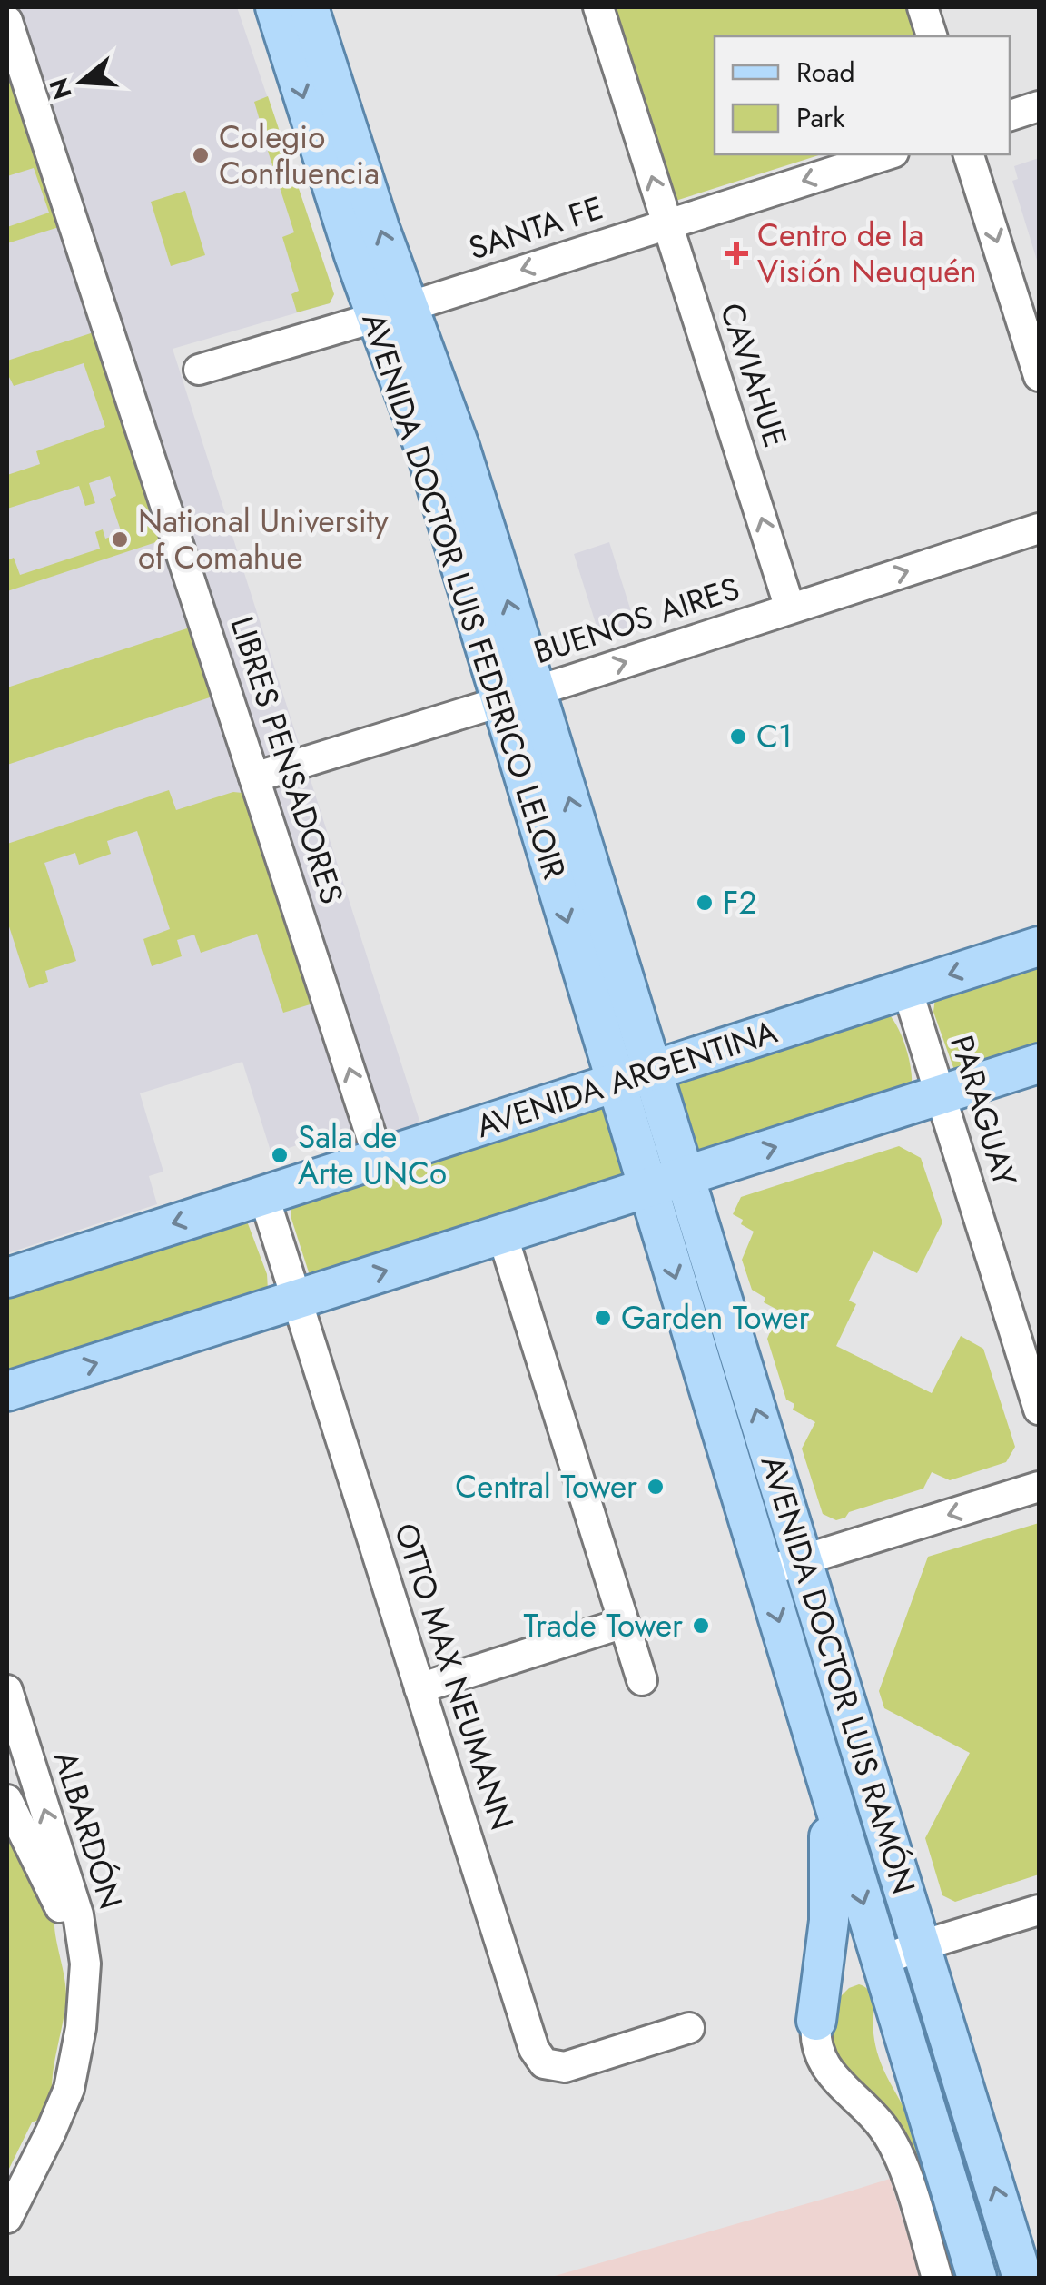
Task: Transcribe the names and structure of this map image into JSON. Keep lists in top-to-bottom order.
{
  "streets": {
    "main road": ["AVENIDA DOCTOR LUIS FEDERICO LELOIR", "AVENIDA ARGENTINA", "AVENIDA DOCTOR LUIS RAMÓN"],
    "street": [
      "SANTA FE",
      "CAVIAHUE",
      "BUENOS AIRES",
      "LIBRES PENSADORES",
      "PARAGUAY",
      "OTTO MAX NEUMANN",
      "ALBARDÓN"
    ]
  },
  "crossings": [
    ["SANTA FE", "CAVIAHUE"],
    ["SANTA FE", "AVENIDA DOCTOR LUIS FEDERICO LELOIR"],
    ["CAVIAHUE", "BUENOS AIRES"],
    ["AVENIDA DOCTOR LUIS FEDERICO LELOIR", "BUENOS AIRES"],
    ["AVENIDA DOCTOR LUIS FEDERICO LELOIR", "AVENIDA ARGENTINA"],
    ["AVENIDA DOCTOR LUIS FEDERICO LELOIR", "AVENIDA DOCTOR LUIS RAMÓN"],
    ["BUENOS AIRES", "LIBRES PENSADORES"],
    ["LIBRES PENSADORES", "AVENIDA ARGENTINA"],
    ["AVENIDA ARGENTINA", "PARAGUAY"],
    ["AVENIDA ARGENTINA", "AVENIDA DOCTOR LUIS RAMÓN"],
    ["AVENIDA ARGENTINA", "OTTO MAX NEUMANN"]
  ],
  "one_way": ["SANTA FE", "CAVIAHUE", "BUENOS AIRES"],
  "places": {
    "other": [
      "Colegio Confluencia",
      "National University of Comahue",
      "C1",
      "F2",
      "Sala de Arte UNCo",
      "Garden Tower",
      "Central Tower",
      "Trade Tower"
    ],
    "health": ["Centro de la Visión Neuquén"]
  },
  "legend": ["Road", "Park"],
  "north": "left"
}
